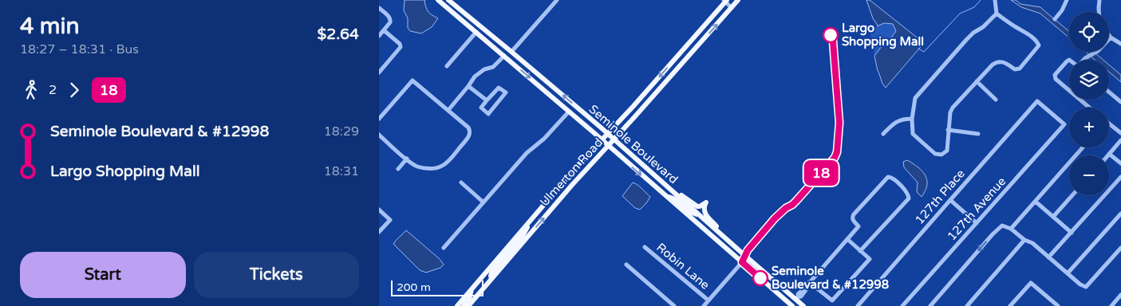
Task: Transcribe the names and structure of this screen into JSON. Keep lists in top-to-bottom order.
{
  "streets": {
    "main road": ["Seminole Boulevard", "Ulmerton Road"],
    "street": ["127th Place", "127th Avenue", "Robin Lane"]
  },
  "crossings": [
    ["Seminole Boulevard", "Ulmerton Road"],
    ["127th Place", "127th Avenue"]
  ],
  "places": ["Largo Shopping Mall", "Seminole Boulevard & #12998"],
  "lines": ["bus line 18"],
  "scale_bar": "200 m",
  "page": {
    "heading": ["4 min", "18:27 – 18:31 · Bus", "$2.64"],
    "on_map": "18",
    "map_buttons": ["+", "−"],
    "legs": ["2", "18"],
    "list": [
      {
        "name": "Seminole Boulevard & #12998",
        "value": "18:29"
      },
      {
        "name": "Largo Shopping Mall",
        "value": "18:31"
      }
    ],
    "buttons": ["Start", "Tickets"],
    "scale": "200 m"
  }
}
